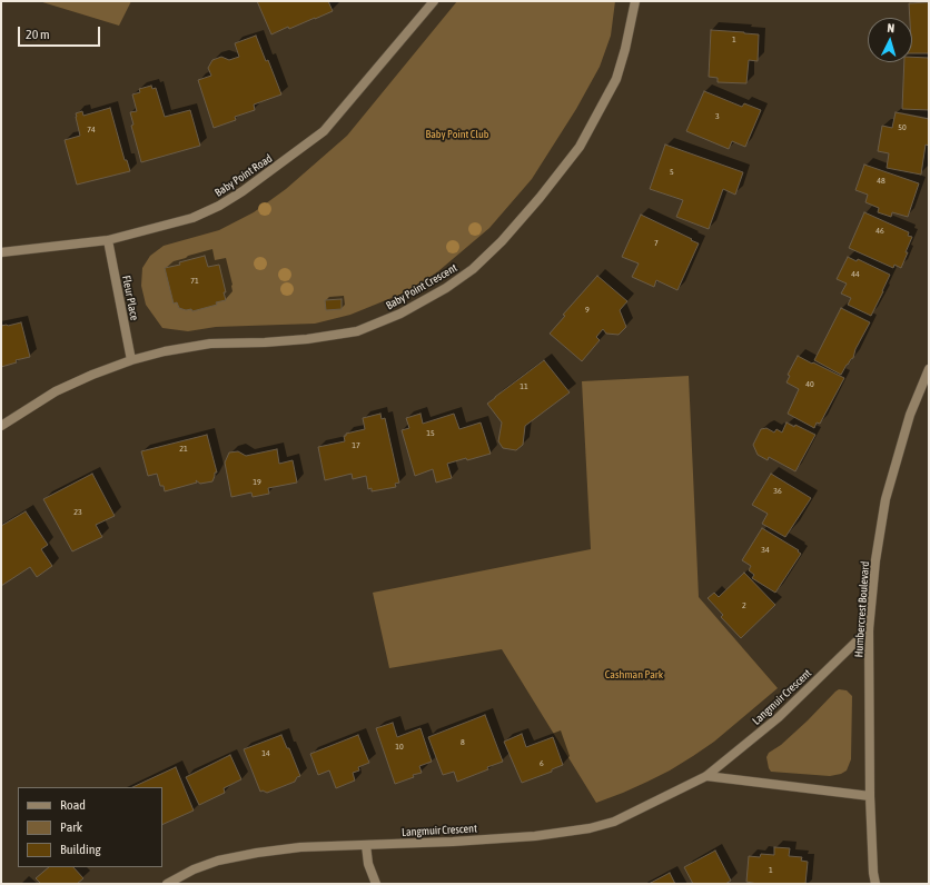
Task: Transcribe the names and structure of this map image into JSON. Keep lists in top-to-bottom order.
{
  "streets": {
    "street": [
      "Baby Point Road",
      "Baby Point Crescent",
      "Fleur Place",
      "Humbercrest Boulevard",
      "Langmuir Crescent"
    ]
  },
  "crossings": [
    ["Baby Point Road", "Fleur Place"],
    ["Baby Point Crescent", "Fleur Place"],
    ["Humbercrest Boulevard", "Langmuir Crescent"]
  ],
  "parks": ["Baby Point Club", "Cashman Park"],
  "house_numbers": [
    "1",
    "3",
    "50",
    "74",
    "5",
    "48",
    "46",
    "7",
    "44",
    "71",
    "9",
    "40",
    "11",
    "15",
    "17",
    "21",
    "19",
    "36",
    "23",
    "34",
    "2",
    "8",
    "10",
    "14",
    "6",
    "1"
  ],
  "legend": ["Road", "Park", "Building"],
  "scale_bar": "20 m",
  "north": "top"
}
